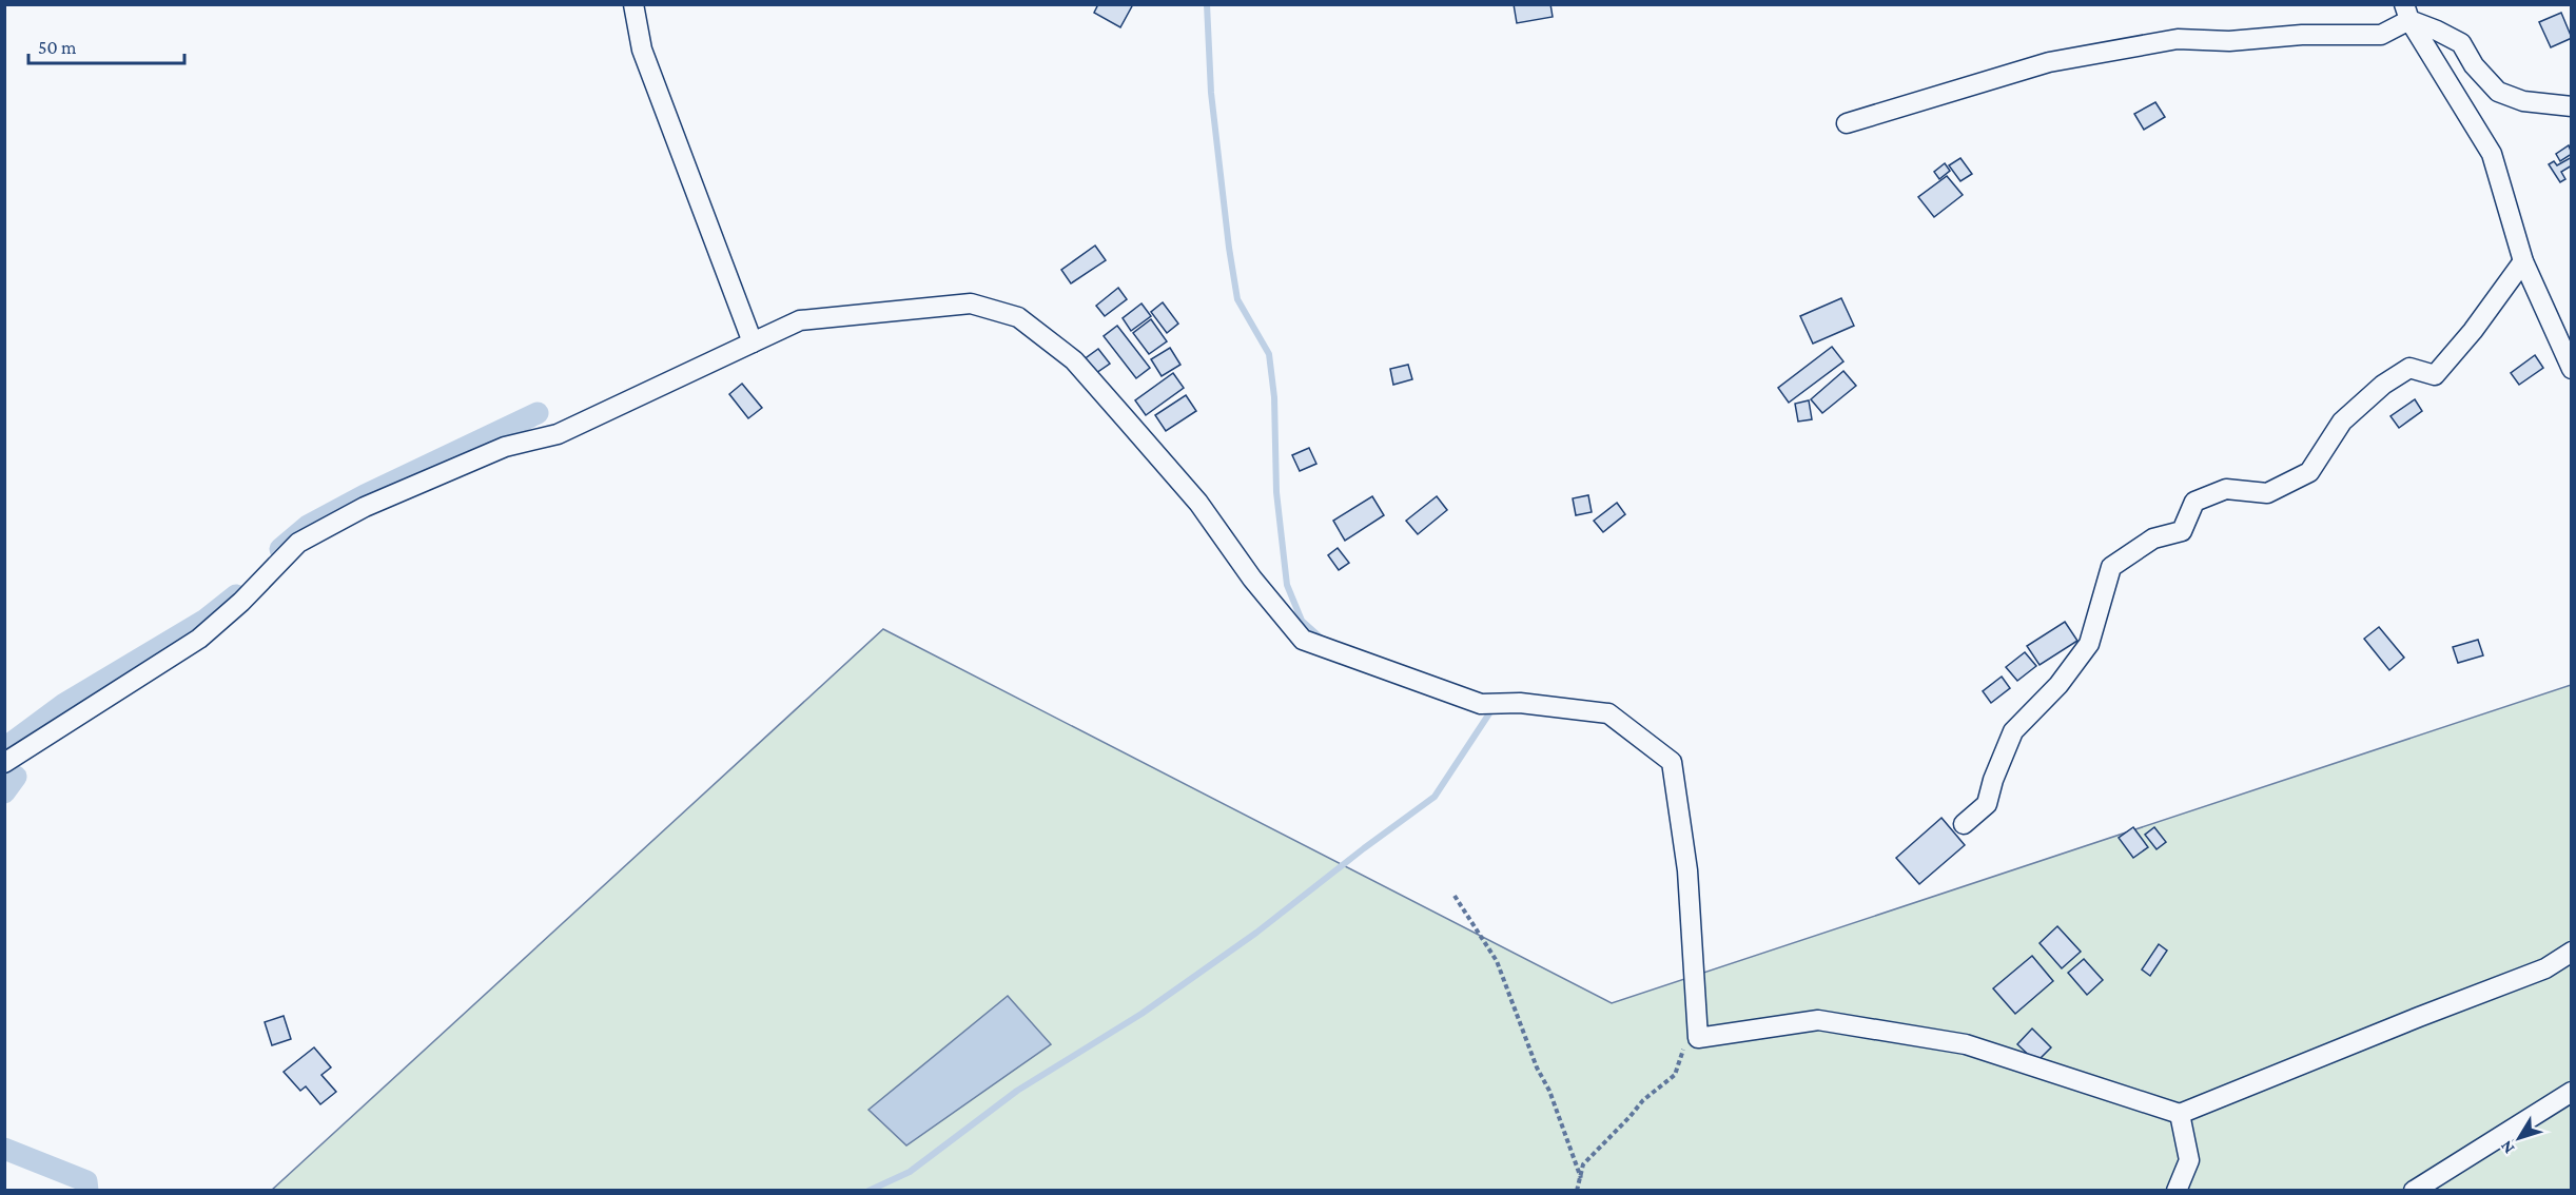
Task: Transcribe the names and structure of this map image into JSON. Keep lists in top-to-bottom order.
{
  "scale_bar": "50 m",
  "north": "bottom left"
}
